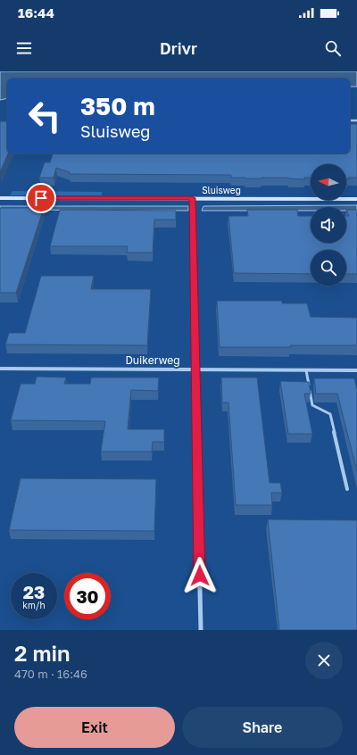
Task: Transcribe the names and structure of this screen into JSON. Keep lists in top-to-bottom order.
{
  "streets": {
    "street": ["Sluisweg", "Duikerweg"]
  },
  "north": "left",
  "page": {
    "status": "16:44",
    "header": "Drivr",
    "turn": ["350 m", "Sluisweg"],
    "speed": "23 km/h",
    "limit": "30",
    "heading": ["2 min", "470 m · 16:46"],
    "buttons": ["Exit", "Share"]
  }
}
